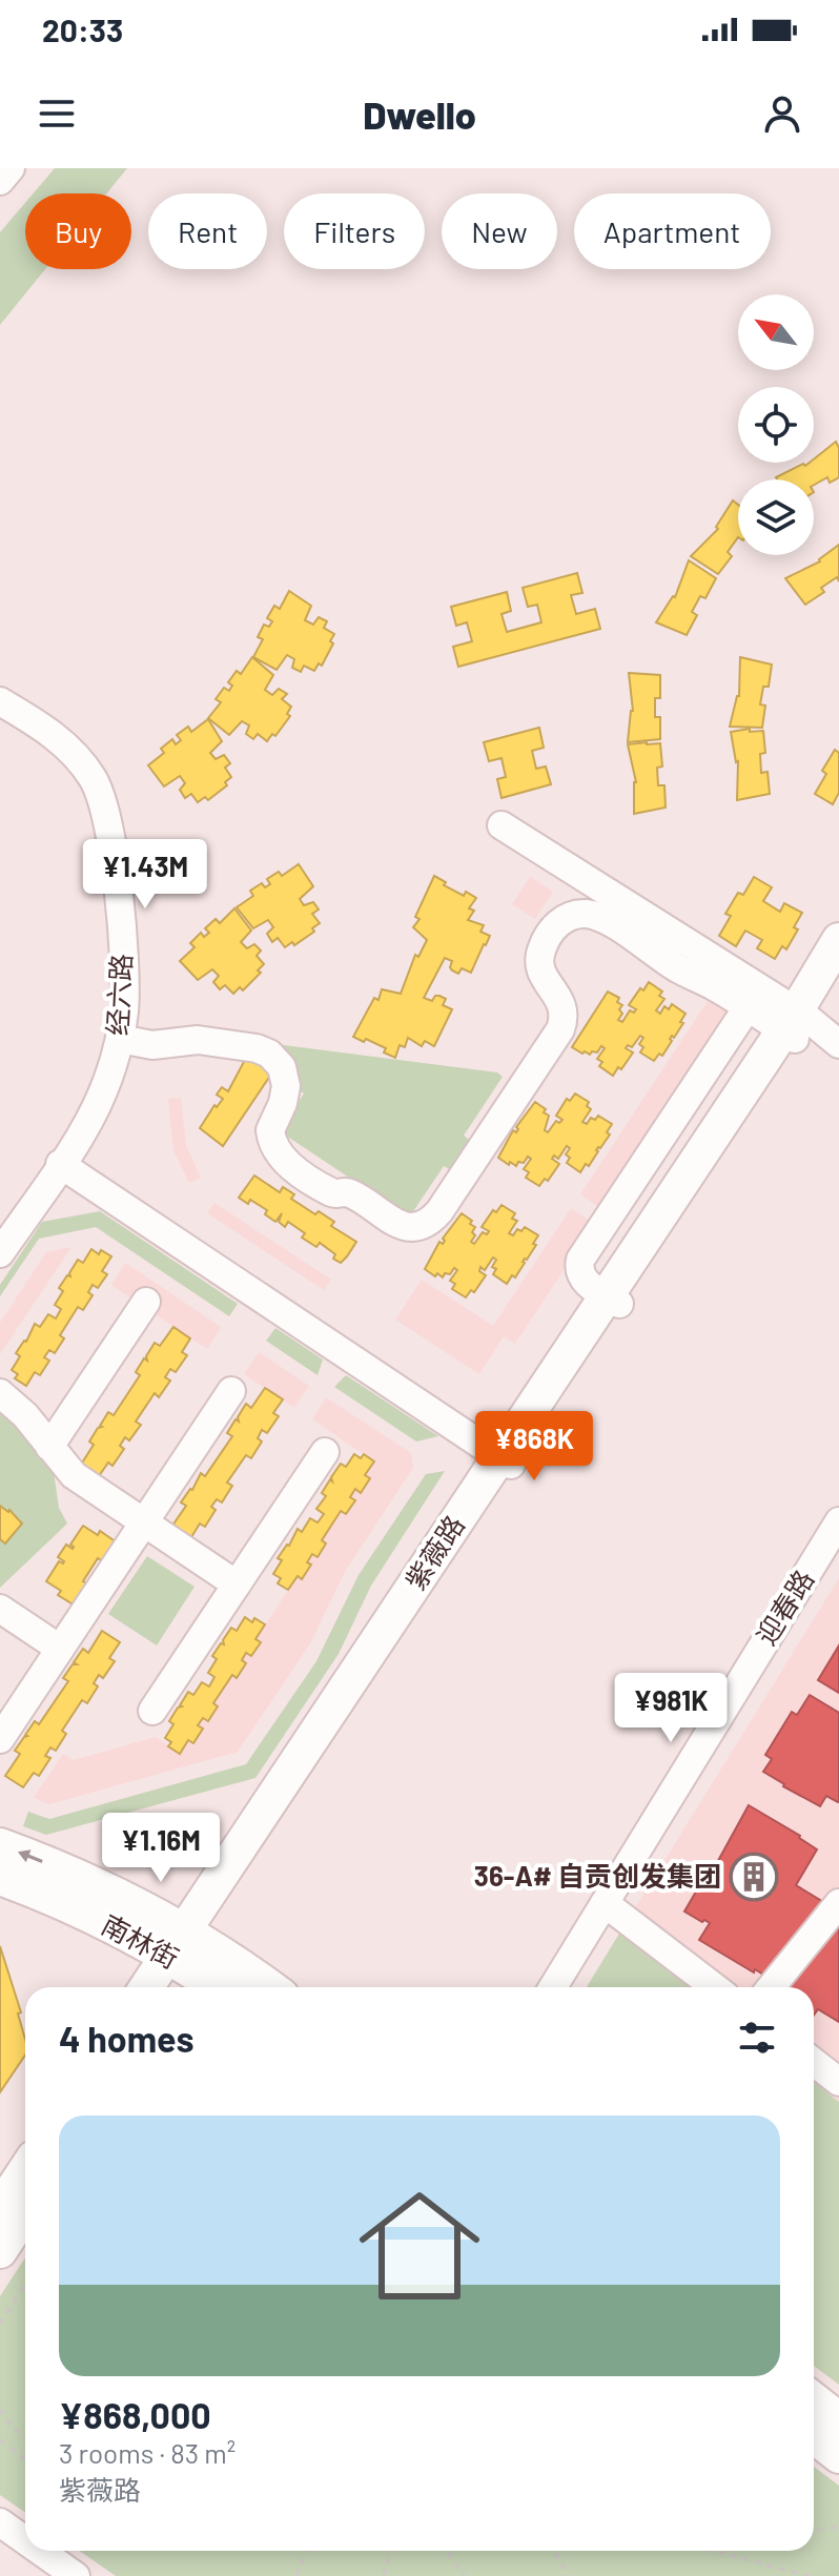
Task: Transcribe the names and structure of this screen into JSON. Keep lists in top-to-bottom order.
{
  "streets": {
    "main road": ["紫薇路", "南林街"],
    "street": ["经六路", "迎春路"]
  },
  "crossings": [
    ["紫薇路", "南林街"]
  ],
  "places": {
    "building": ["36-A# 自贡创发集团"]
  },
  "north": "top left",
  "page": {
    "status": "20:33",
    "header": "Dwello",
    "chip": [
      "Buy",
      "Rent",
      "Filters",
      "New",
      "Apartment"
    ],
    "price": [
      "¥1.43M",
      "¥868K",
      "¥981K",
      "¥1.16M"
    ],
    "heading": "4 homes",
    "list": [
      {
        "name": "¥868,000",
        "note": "3 rooms · 83 m² · 紫薇路"
      }
    ]
  }
}
